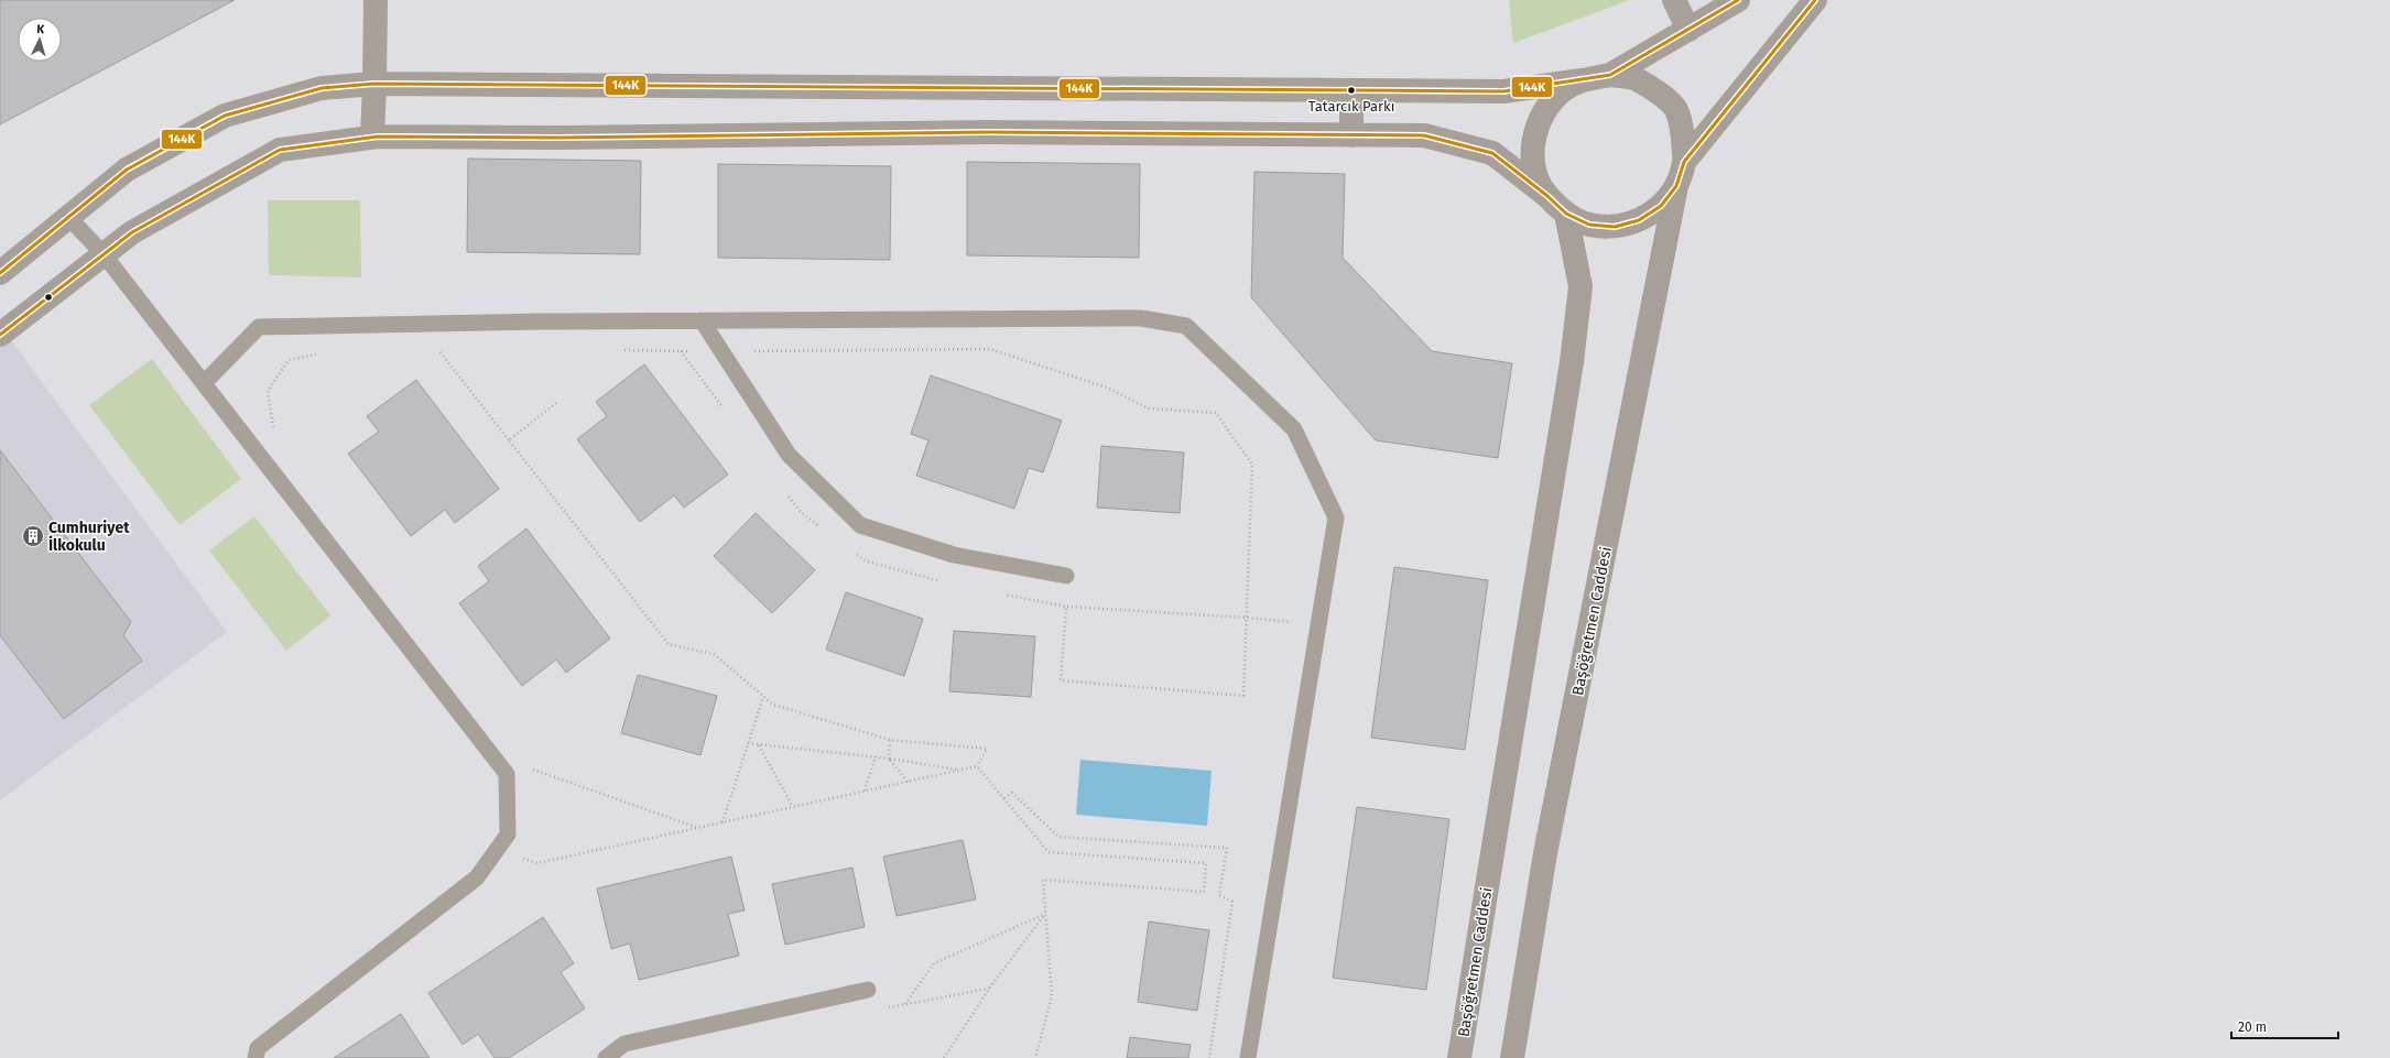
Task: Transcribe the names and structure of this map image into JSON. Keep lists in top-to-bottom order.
{
  "streets": {
    "street": ["Başöğretmen Caddesi"]
  },
  "places": {
    "other": ["Tatarcık Parkı"],
    "building": ["Cumhuriyet İlkokulu"]
  },
  "lines": ["transit line 144K"],
  "scale_bar": "20 m",
  "north": "top"
}
